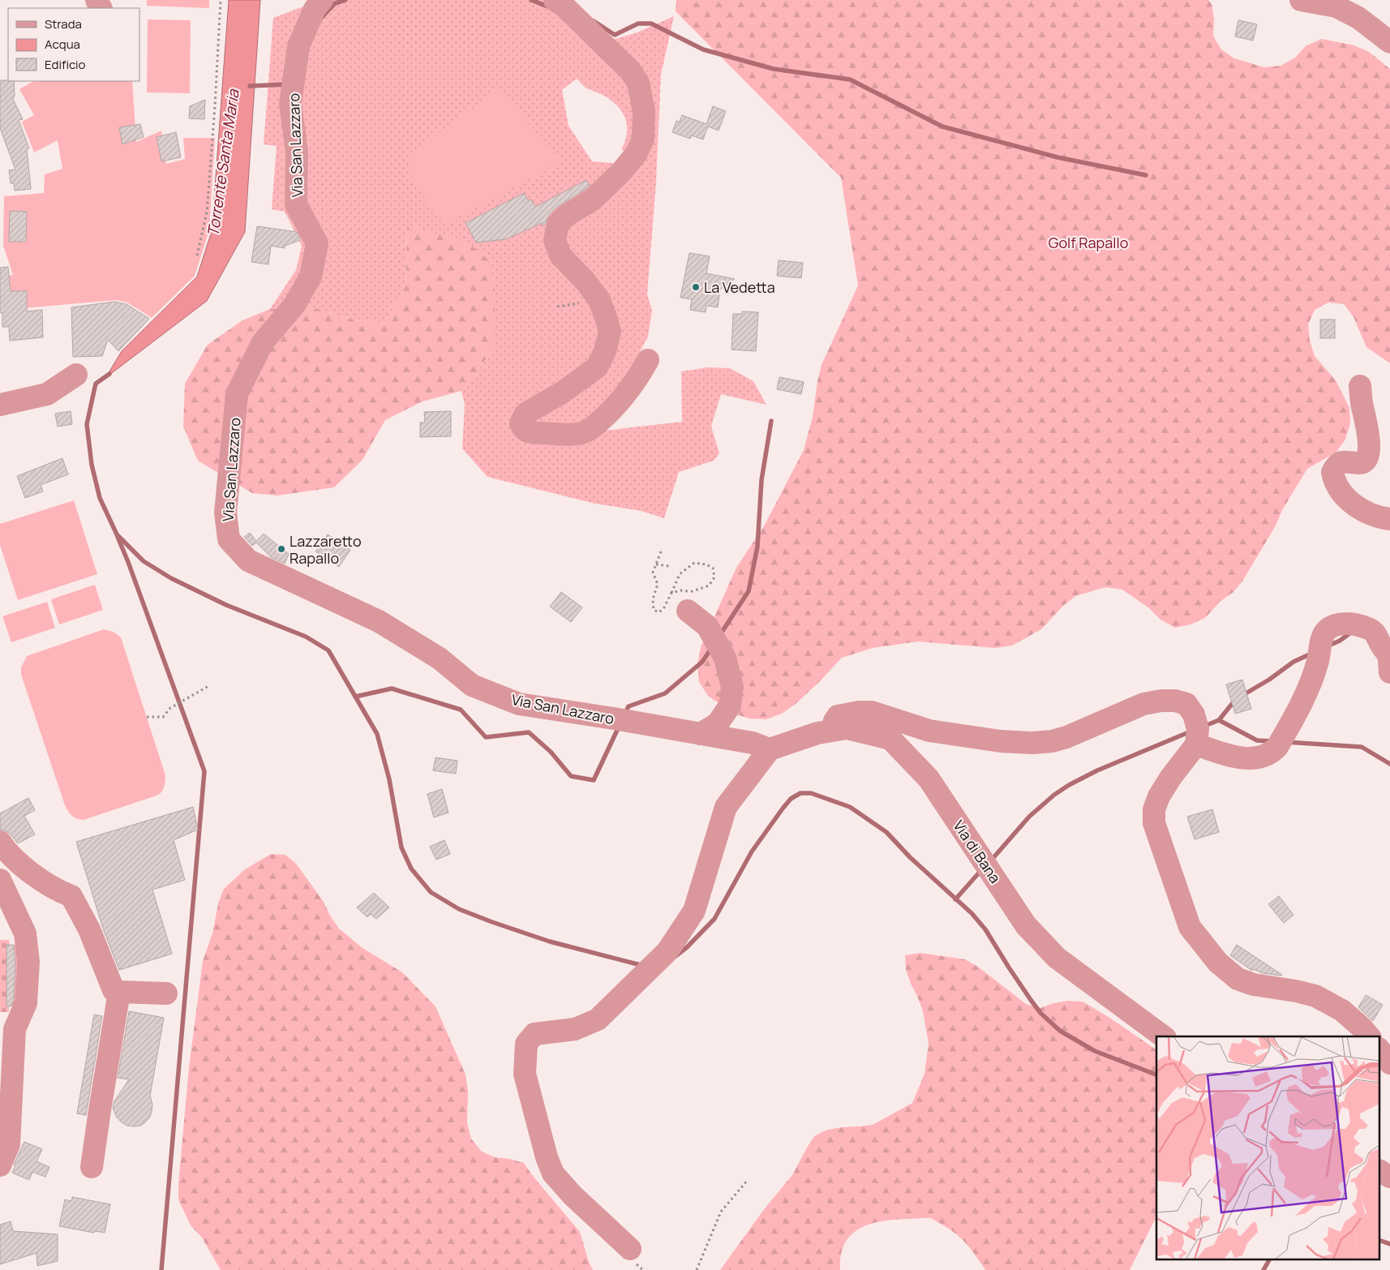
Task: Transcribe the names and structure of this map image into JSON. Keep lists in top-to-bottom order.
{
  "streets": {
    "street": ["Via San Lazzaro", "Via di Bana"]
  },
  "crossings": [
    ["Via San Lazzaro", "Via di Bana"]
  ],
  "water": ["Torrente Santa Maria"],
  "parks": ["Golf Rapallo"],
  "places": ["La Vedetta", "Lazzaretto Rapallo"],
  "legend": ["Strada", "Acqua", "Edificio"]
}
